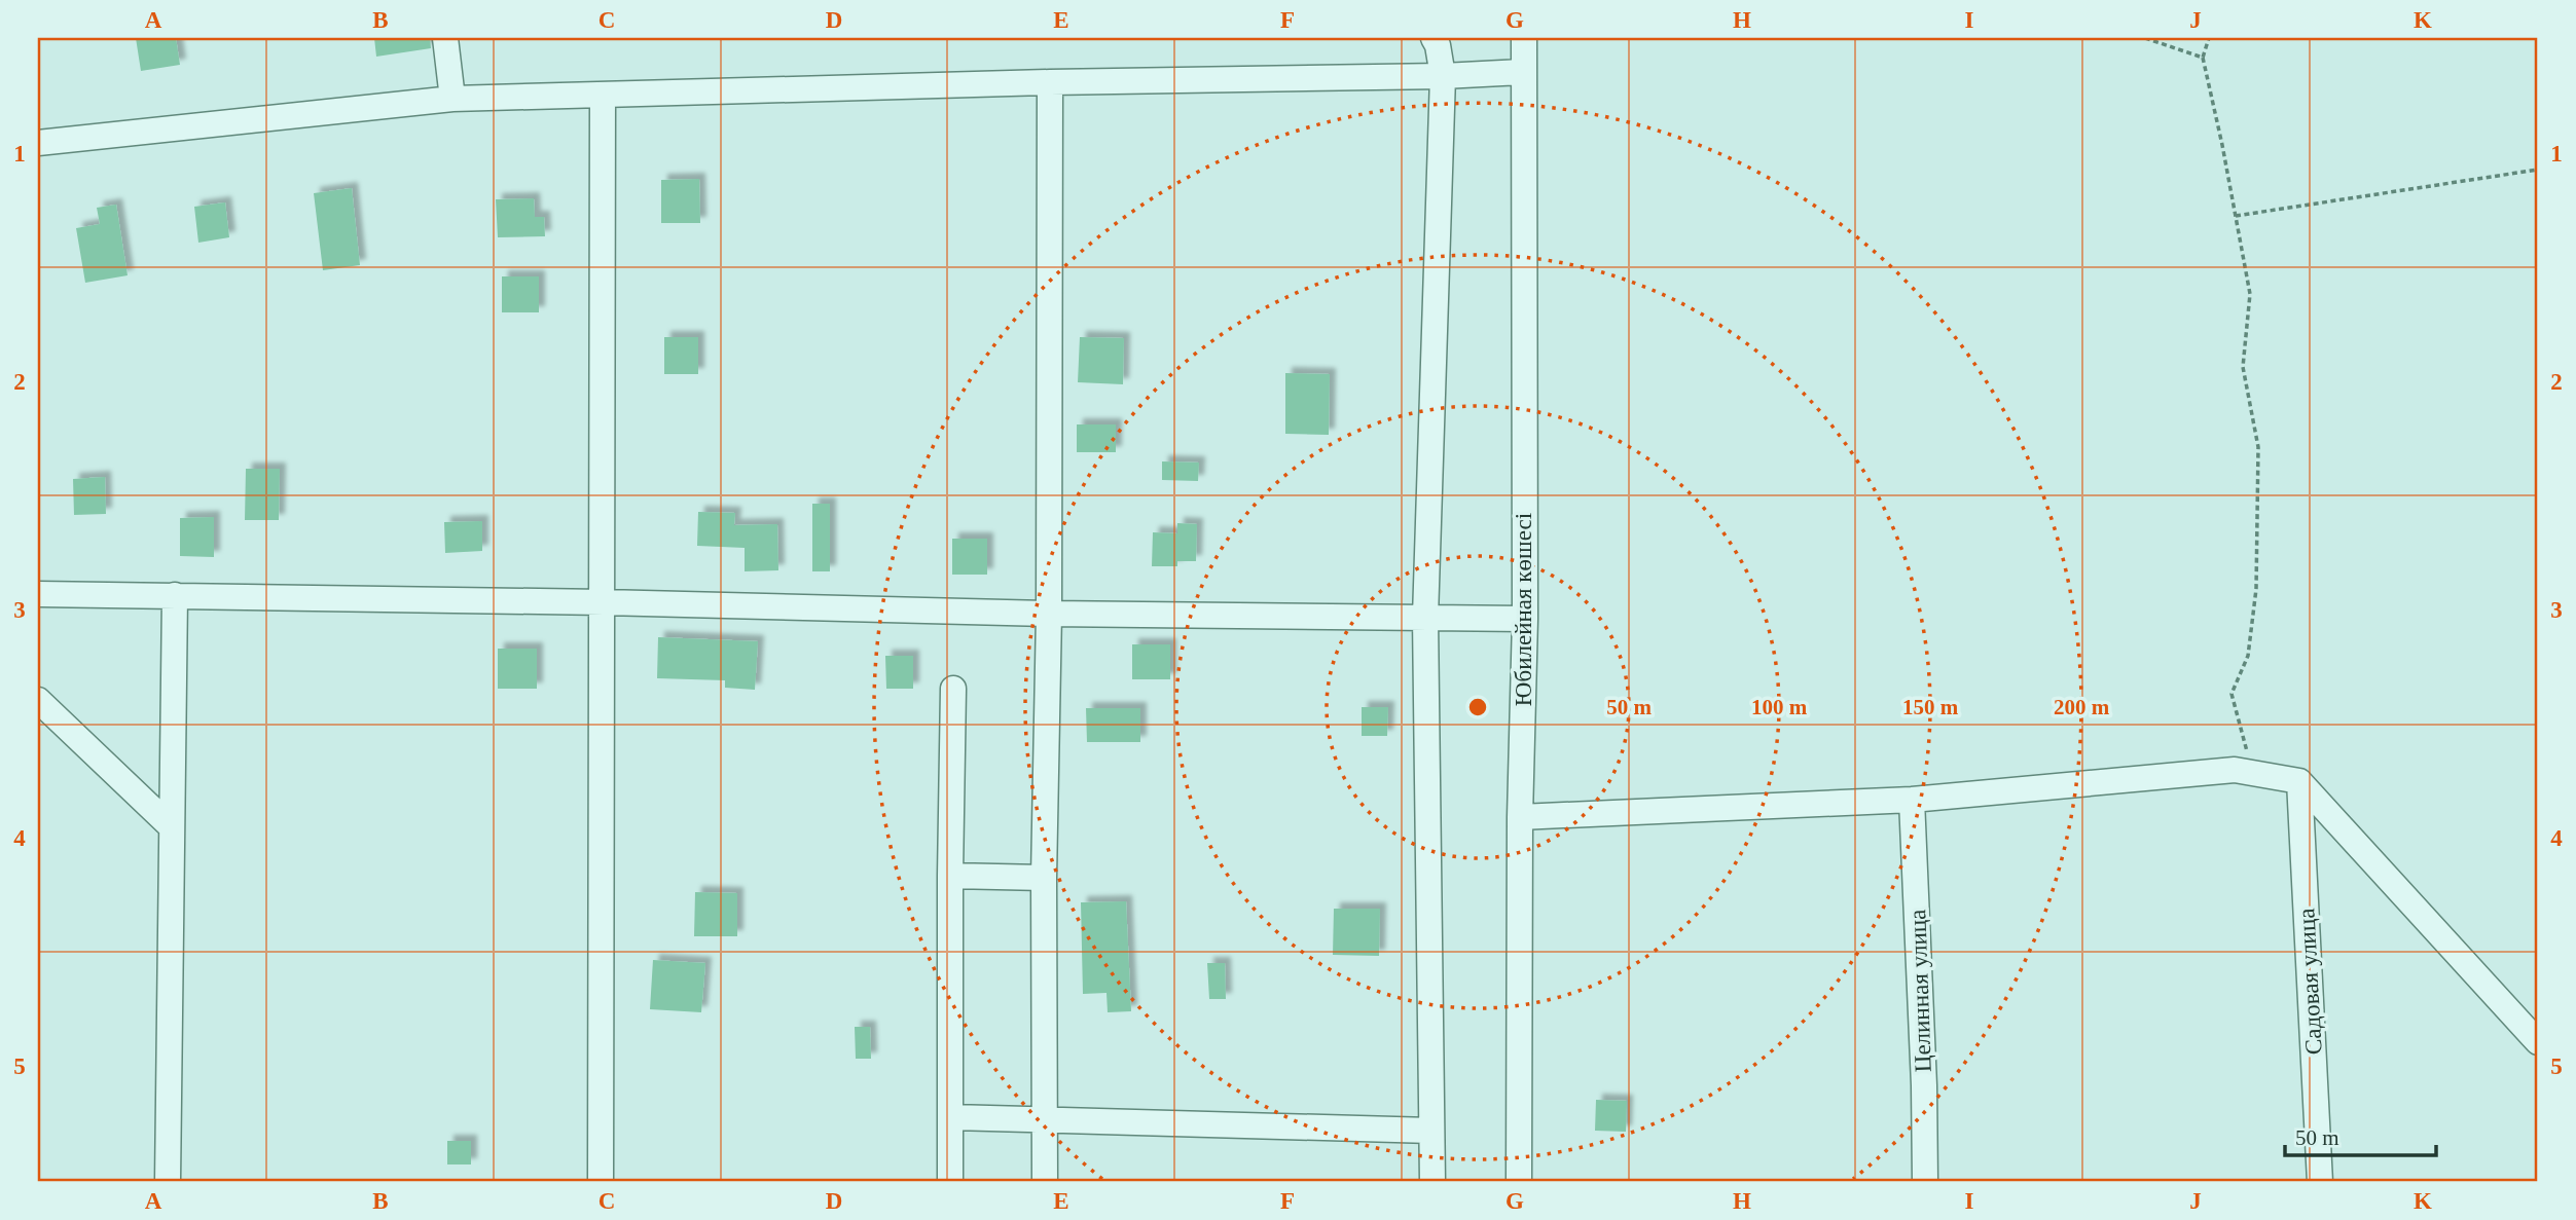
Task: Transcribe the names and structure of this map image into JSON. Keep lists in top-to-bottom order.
{
  "streets": {
    "street": ["Юбилейная көшесі", "Садовая улица", "Целинная улица"]
  },
  "scale_bar": "50 m",
  "grid": {
    "columns": [
      "A",
      "B",
      "C",
      "D",
      "E",
      "F",
      "G",
      "H",
      "I",
      "J",
      "K"
    ],
    "rows": [
      "1",
      "2",
      "3",
      "4",
      "5"
    ]
  },
  "rings": [
    "50 m",
    "100 m",
    "150 m",
    "200 m"
  ]
}
